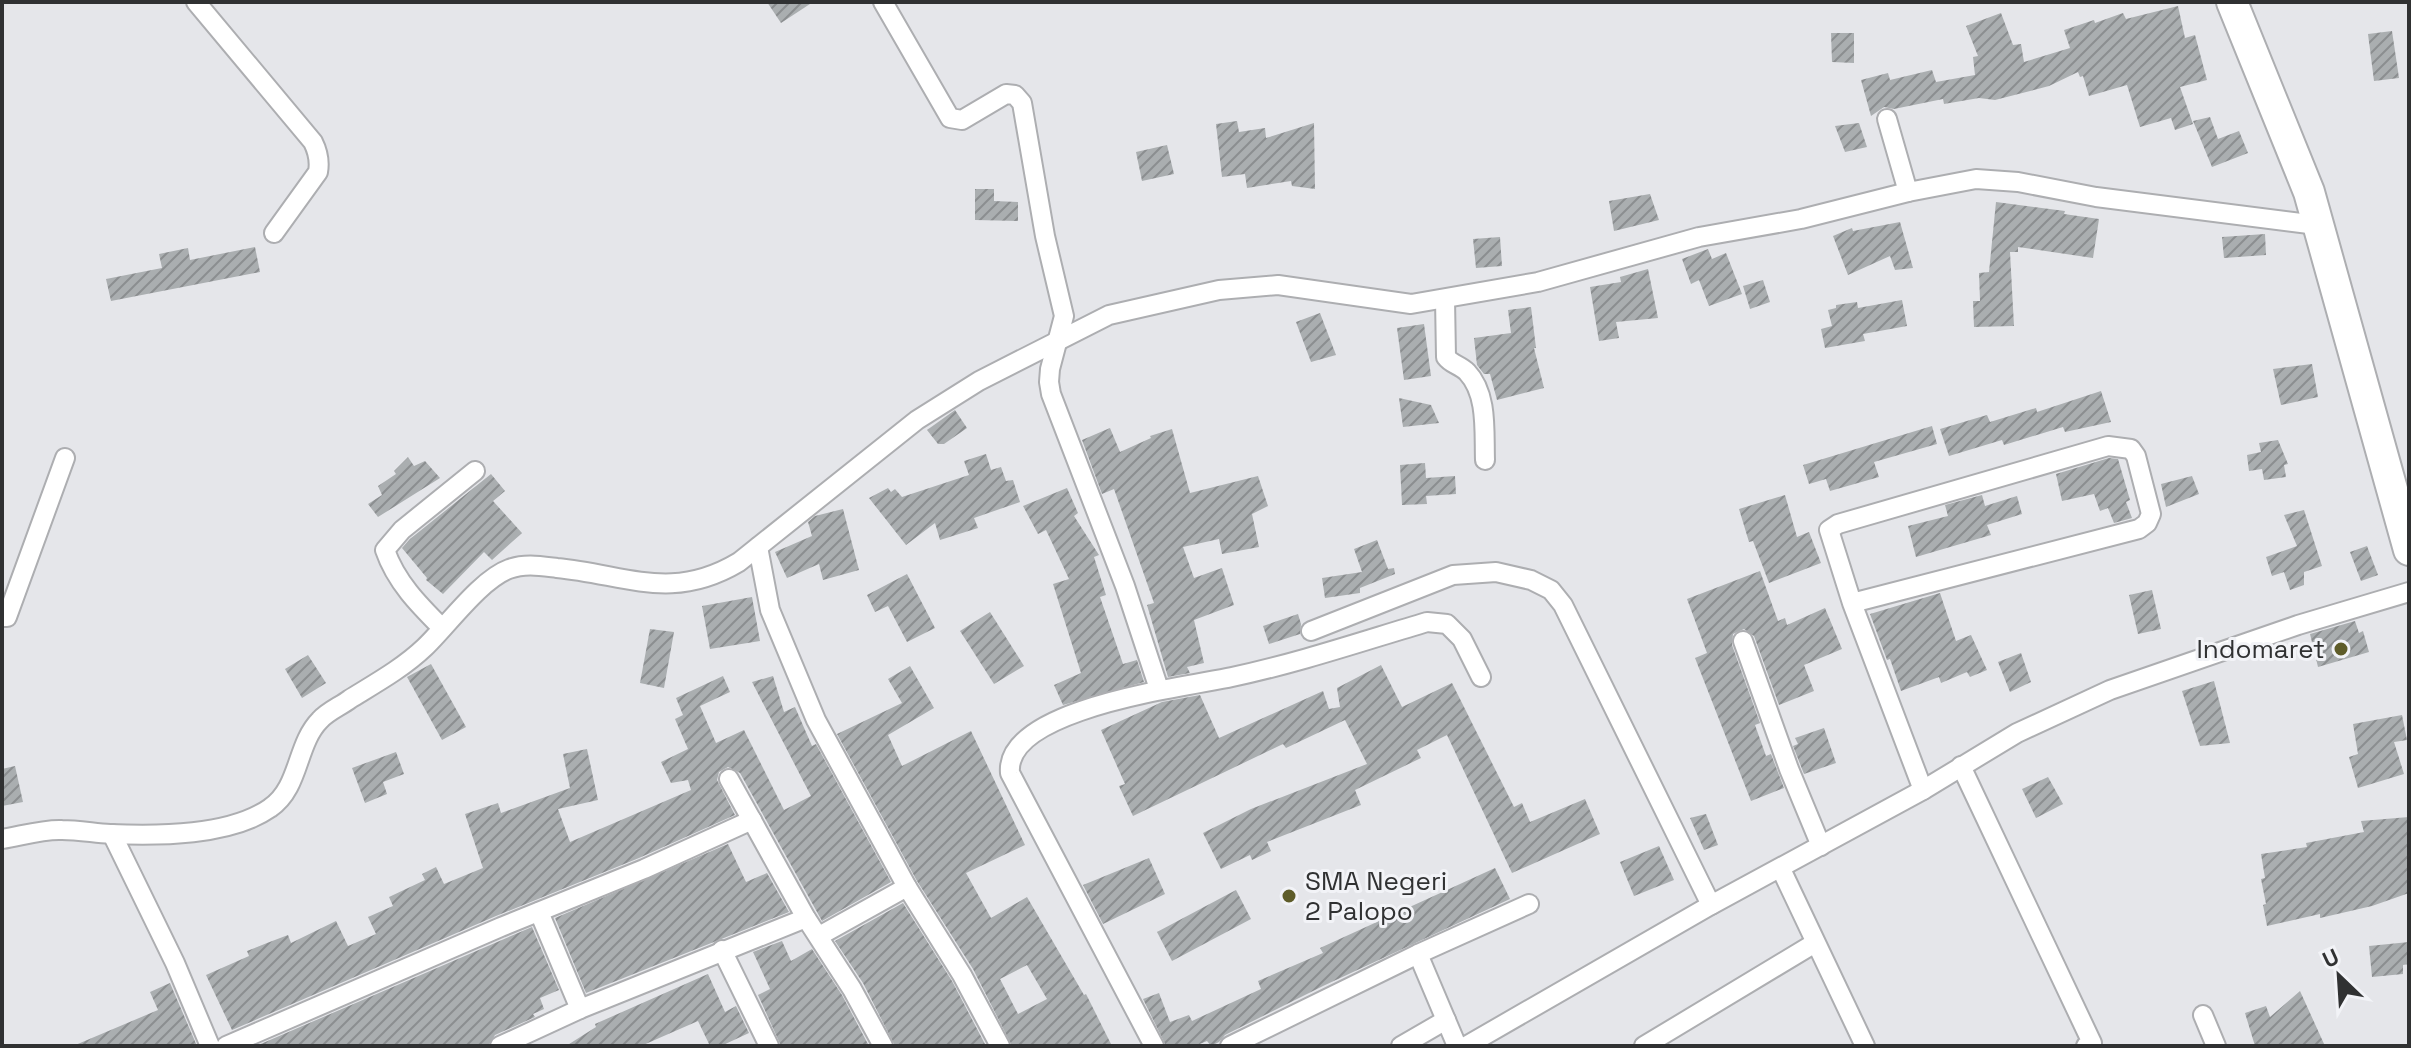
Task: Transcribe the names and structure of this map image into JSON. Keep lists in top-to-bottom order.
{
  "places": ["Indomaret", "SMA Negeri 2 Palopo"],
  "north": "top left"
}
